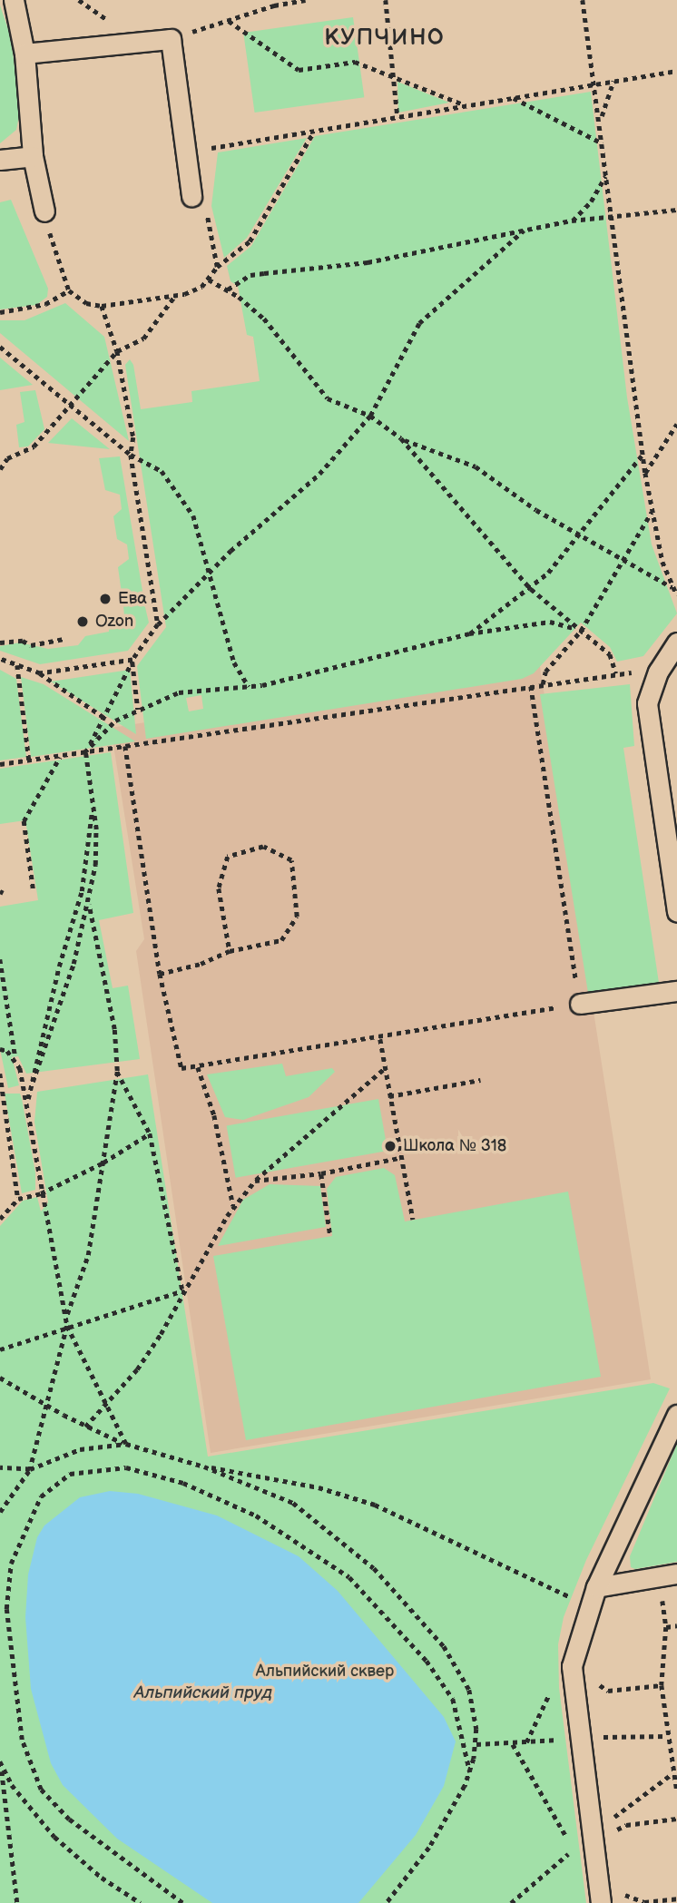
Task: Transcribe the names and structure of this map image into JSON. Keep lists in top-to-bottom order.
{
  "districts": ["КУПЧИНО"],
  "water": ["Альпийский пруд"],
  "parks": ["Альпийский сквер"],
  "places": ["Ева", "Ozon", "Школа № 318"]
}
